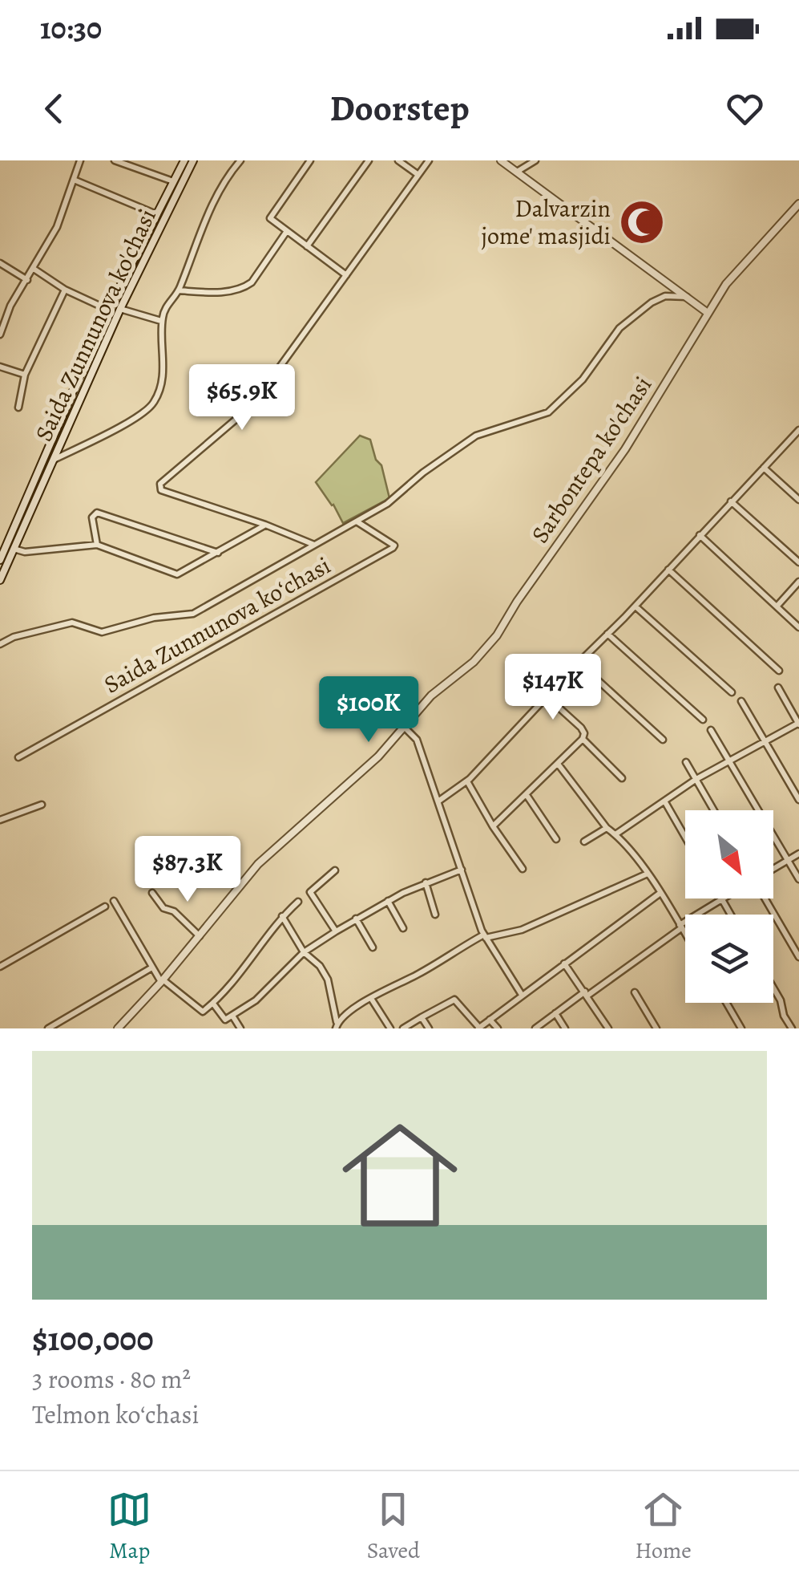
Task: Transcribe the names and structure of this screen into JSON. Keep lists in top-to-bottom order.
{
  "streets": {
    "street": ["Saida Zunnunova ko'chasi", "Sarbontepa ko'chasi", "Saida Zunnunova koʻchasi"]
  },
  "places": {
    "mosque": ["Dalvarzin jome' masjidi"]
  },
  "north": "bottom right",
  "page": {
    "status": "10:30",
    "header": "Doorstep",
    "price": [
      "$65.9K",
      "$147K",
      "$100K",
      "$87.3K"
    ],
    "list": [
      {
        "name": "$100,000",
        "note": "3 rooms · 80 m² · Telmon koʻchasi"
      }
    ],
    "tabs": ["Map", "Saved", "Home"]
  }
}
